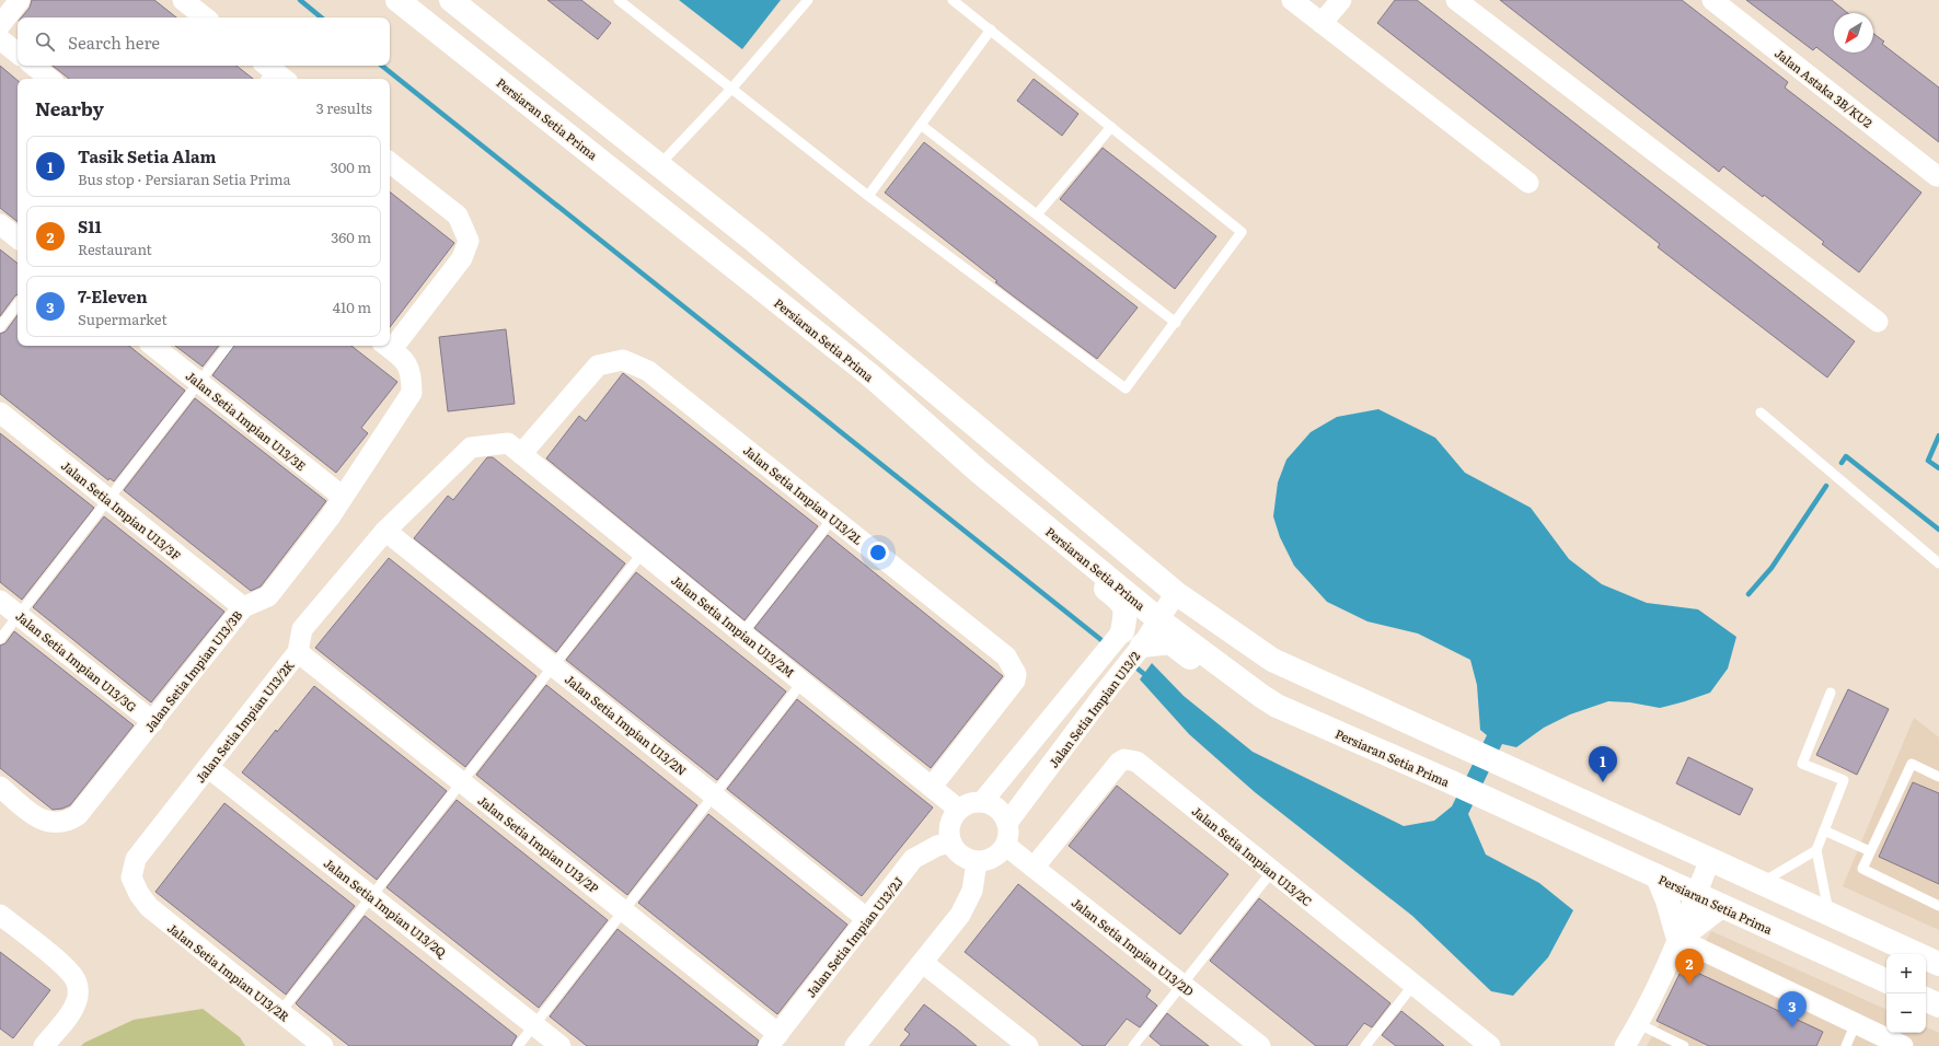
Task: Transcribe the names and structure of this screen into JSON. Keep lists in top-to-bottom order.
{
  "streets": {
    "street": [
      "Jalan Astaka 3B/KU2",
      "Persiaran Setia Prima",
      "Jalan Setia Impian U13/3E",
      "Jalan Setia Impian U13/2L",
      "Jalan Setia Impian U13/3F",
      "Jalan Setia Impian U13/2M",
      "Jalan Setia Impian U13/3G",
      "Jalan Setia Impian U13/3B",
      "Jalan Setia Impian U13/2",
      "Jalan Setia Impian U13/2K",
      "Jalan Setia Impian U13/2N",
      "Jalan Setia Impian U13/2P",
      "Jalan Setia Impian U13/2C",
      "Jalan Setia Impian U13/2Q",
      "Jalan Setia Impian U13/2J",
      "Jalan Setia Impian U13/2D",
      "Jalan Setia Impian U13/2R"
    ]
  },
  "crossings": [
    ["Persiaran Setia Prima", "Jalan Setia Impian U13/2"],
    ["Jalan Setia Impian U13/3E", "Jalan Setia Impian U13/3B"],
    ["Jalan Setia Impian U13/2L", "Jalan Setia Impian U13/2M"],
    ["Jalan Setia Impian U13/2L", "Jalan Setia Impian U13/2K"],
    ["Jalan Setia Impian U13/3F", "Jalan Setia Impian U13/3B"],
    ["Jalan Setia Impian U13/2M", "Jalan Setia Impian U13/2"],
    ["Jalan Setia Impian U13/2M", "Jalan Setia Impian U13/2K"],
    ["Jalan Setia Impian U13/2M", "Jalan Setia Impian U13/2J"],
    ["Jalan Setia Impian U13/2M", "Jalan Setia Impian U13/2D"],
    ["Jalan Setia Impian U13/3G", "Jalan Setia Impian U13/3B"],
    ["Jalan Setia Impian U13/2", "Jalan Setia Impian U13/2J"],
    ["Jalan Setia Impian U13/2", "Jalan Setia Impian U13/2D"],
    ["Jalan Setia Impian U13/2K", "Jalan Setia Impian U13/2N"],
    ["Jalan Setia Impian U13/2K", "Jalan Setia Impian U13/2P"],
    ["Jalan Setia Impian U13/2K", "Jalan Setia Impian U13/2Q"],
    ["Jalan Setia Impian U13/2K", "Jalan Setia Impian U13/2R"],
    ["Jalan Setia Impian U13/2N", "Jalan Setia Impian U13/2J"],
    ["Jalan Setia Impian U13/2P", "Jalan Setia Impian U13/2J"],
    ["Jalan Setia Impian U13/2C", "Jalan Setia Impian U13/2D"],
    ["Jalan Setia Impian U13/2J", "Jalan Setia Impian U13/2D"]
  ],
  "north": "bottom left",
  "page": {
    "search": "Search here",
    "heading": ["Nearby", "3 results"],
    "list": [
      {
        "mark": "1",
        "name": "Tasik Setia Alam",
        "note": "Bus stop · Persiaran Setia Prima",
        "value": "300 m"
      },
      {
        "mark": "2",
        "name": "S11",
        "note": "Restaurant",
        "value": "360 m"
      },
      {
        "mark": "3",
        "name": "7-Eleven",
        "note": "Supermarket",
        "value": "410 m"
      }
    ],
    "pins": ["1", "2", "3"],
    "map_buttons": ["+", "−"]
  }
}
